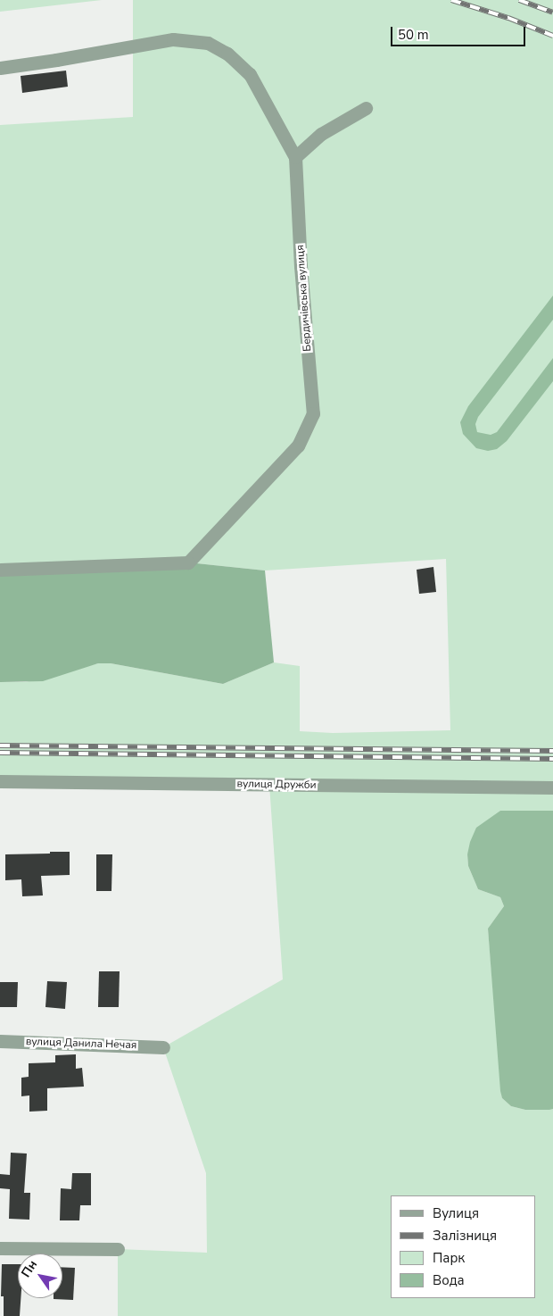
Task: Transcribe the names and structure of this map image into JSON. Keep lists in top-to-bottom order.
{
  "streets": {
    "street": ["Бердичівська вулиця", "вулиця Дружби", "вулиця Данила Нечая"]
  },
  "legend": [
    "Вулиця",
    "Залізниця",
    "Парк",
    "Вода"
  ],
  "scale_bar": "50 m",
  "north": "top left"
}
